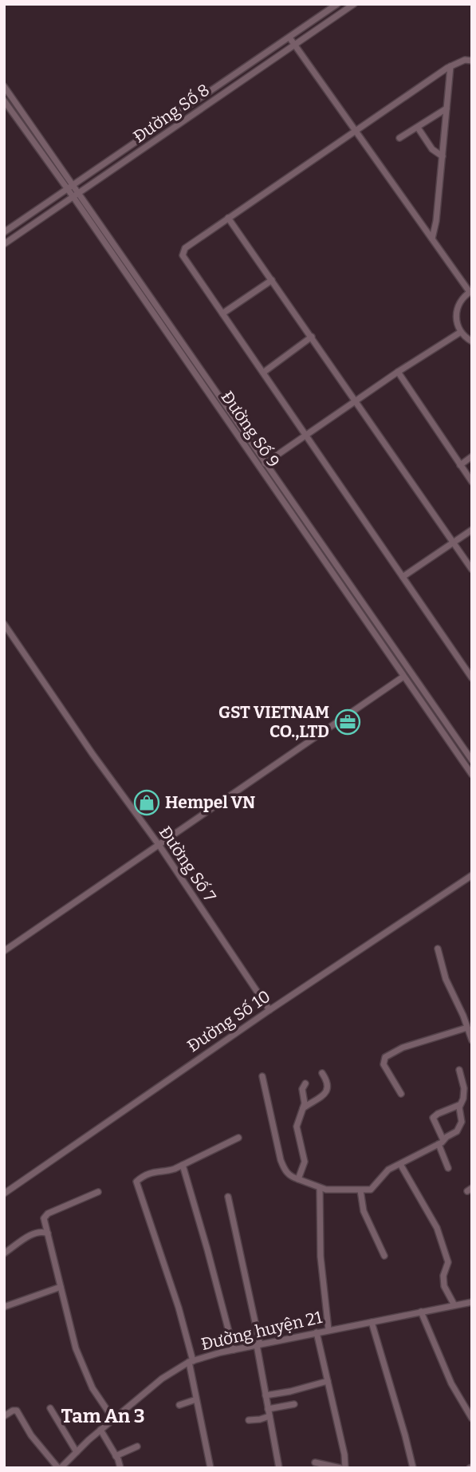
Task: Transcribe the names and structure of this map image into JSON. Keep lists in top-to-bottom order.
{
  "streets": {
    "street": [
      "Đường Số 8",
      "Đường Số 9",
      "Đường Số 7",
      "Đường Số 10",
      "Đường huyện 21"
    ]
  },
  "crossings": [
    ["Đường Số 8", "Đường Số 9"],
    ["Đường Số 7", "Đường Số 10"]
  ],
  "districts": ["Tam An 3"],
  "places": {
    "office": ["GST VIETNAM CO.,LTD"],
    "shop": ["Hempel VN"]
  }
}
